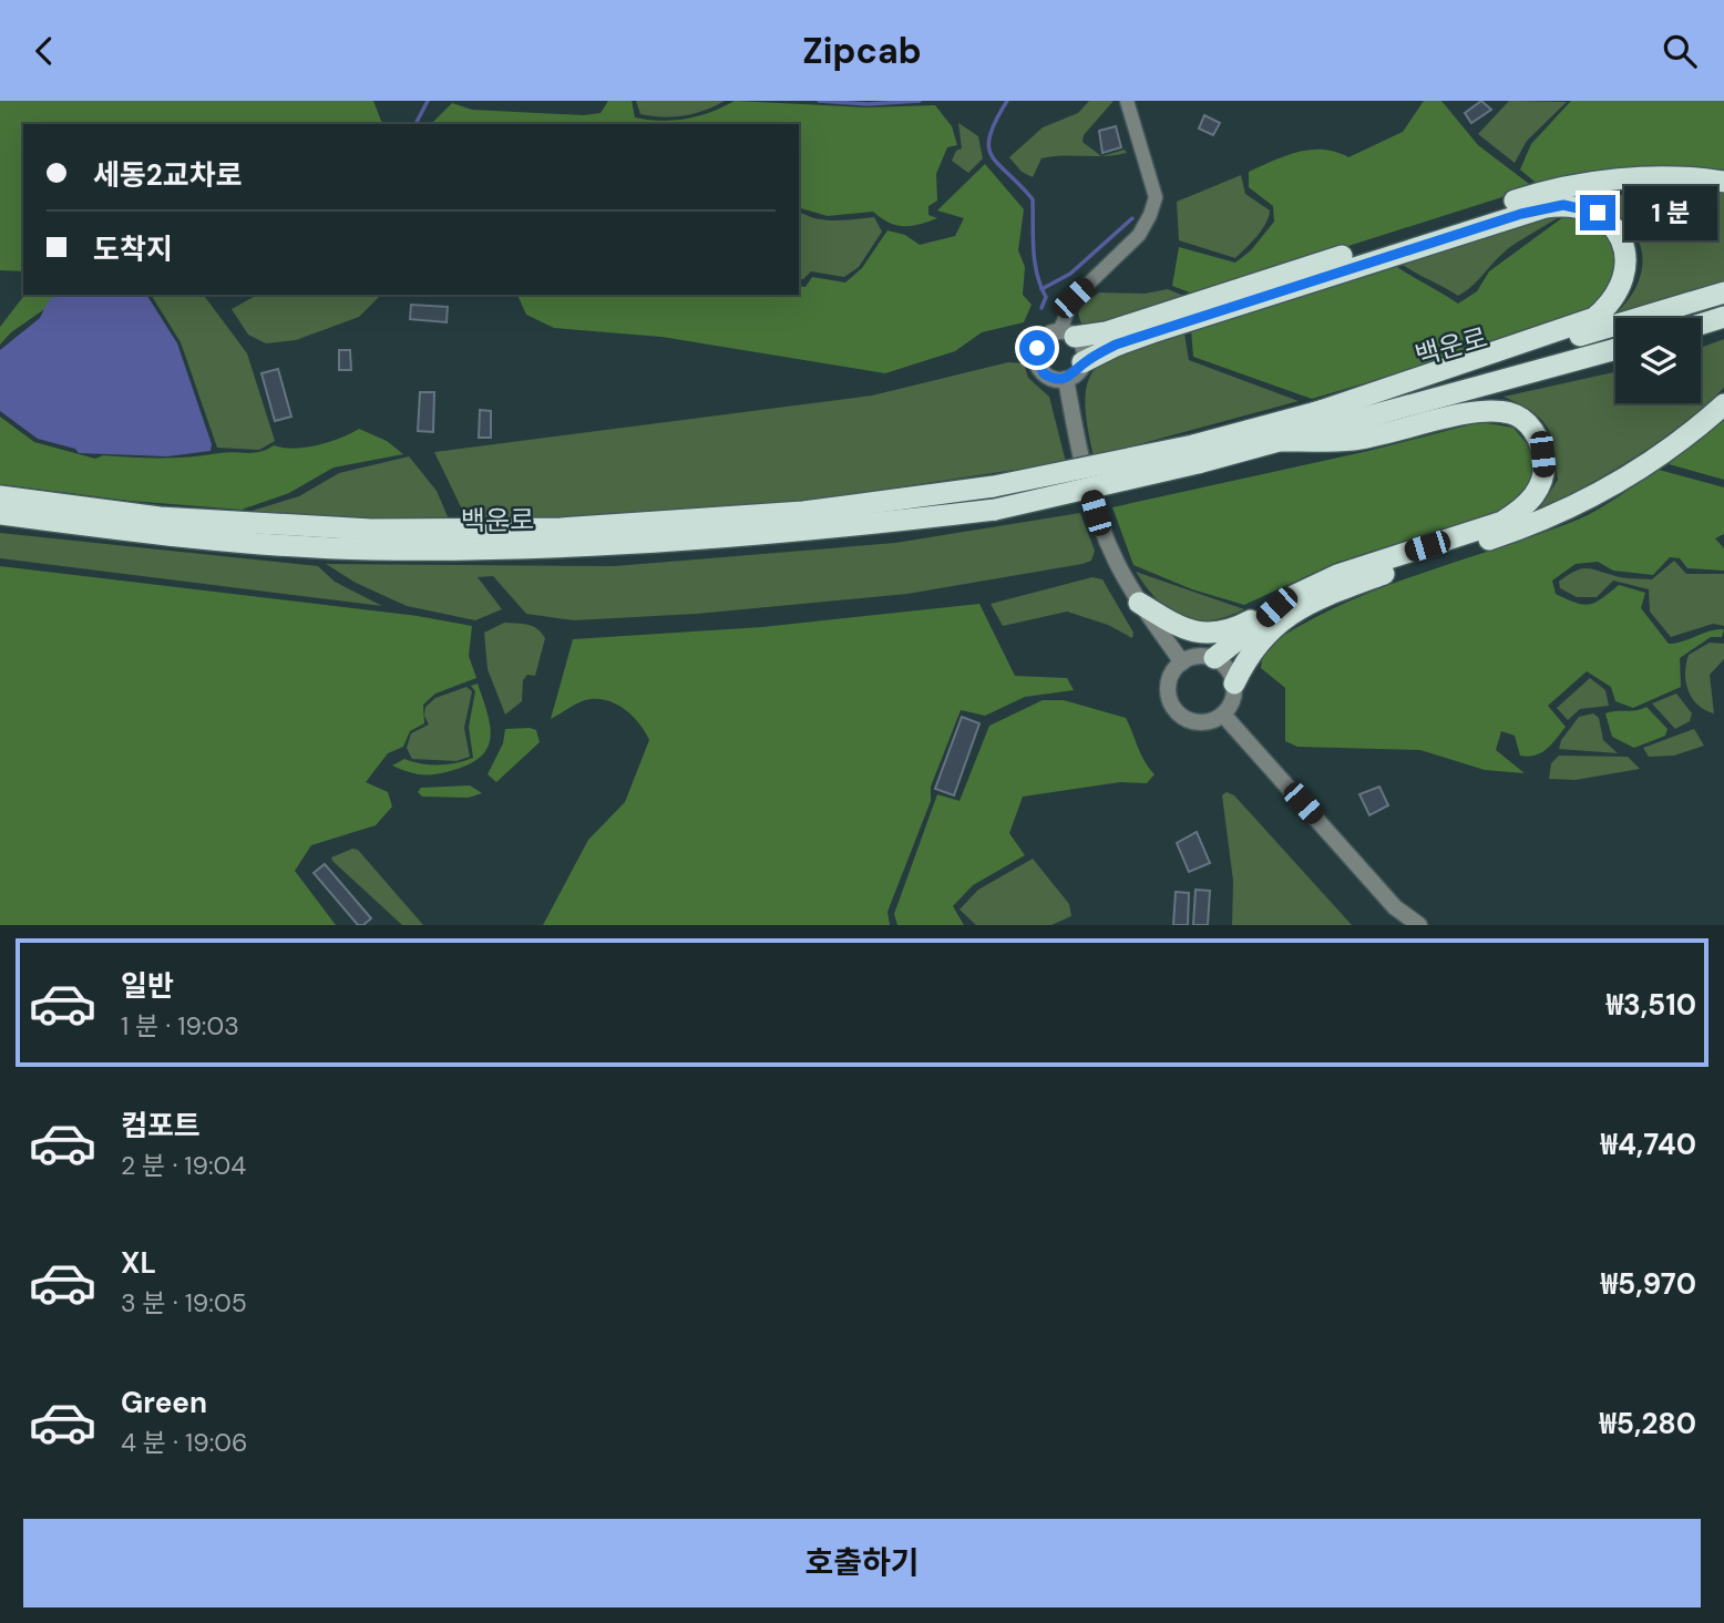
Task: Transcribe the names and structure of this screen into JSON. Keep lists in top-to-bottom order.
{
  "streets": {
    "highway": ["백운로"]
  },
  "page": {
    "header": "Zipcab",
    "banner": ["세동2교차로", "도착지"],
    "bubble": "1 분",
    "list": [
      {
        "name": "일반",
        "note": "1 분 · 19:03",
        "value": "₩3,510"
      },
      {
        "name": "컴포트",
        "note": "2 분 · 19:04",
        "value": "₩4,740"
      },
      {
        "name": "XL",
        "note": "3 분 · 19:05",
        "value": "₩5,970"
      },
      {
        "name": "Green",
        "note": "4 분 · 19:06",
        "value": "₩5,280"
      }
    ],
    "buttons": "호출하기"
  }
}
